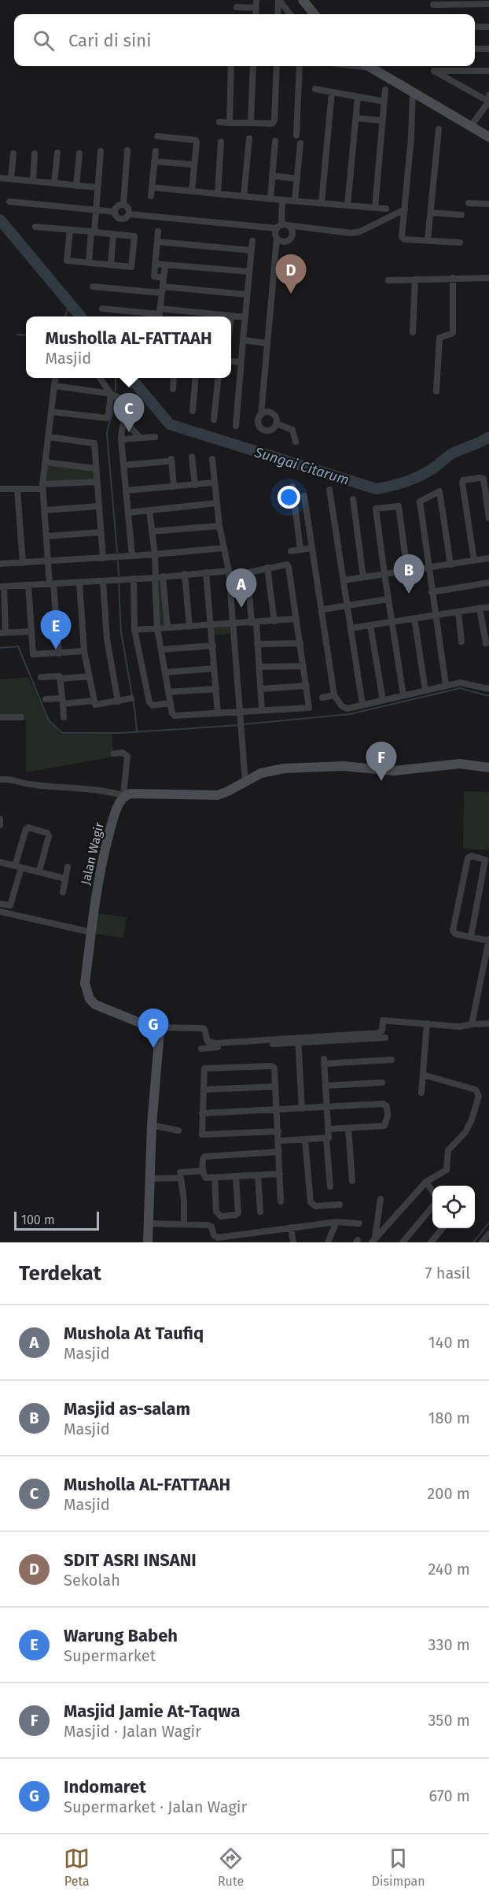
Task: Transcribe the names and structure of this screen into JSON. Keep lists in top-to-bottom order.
{
  "streets": {
    "street": ["Jalan Wagir"]
  },
  "water": ["Sungai Citarum"],
  "scale_bar": "100 m",
  "page": {
    "search": "Cari di sini",
    "pins": [
      "D",
      "C",
      "B",
      "A",
      "E",
      "F",
      "G"
    ],
    "popup": ["Musholla AL-FATTAAH", "Masjid"],
    "scale": "100 m",
    "heading": ["Terdekat", "7 hasil"],
    "list": [
      {
        "mark": "A",
        "name": "Mushola At Taufiq",
        "note": "Masjid",
        "value": "140 m"
      },
      {
        "mark": "B",
        "name": "Masjid as-salam",
        "note": "Masjid",
        "value": "180 m"
      },
      {
        "mark": "C",
        "name": "Musholla AL-FATTAAH",
        "note": "Masjid",
        "value": "200 m"
      },
      {
        "mark": "D",
        "name": "SDIT ASRI INSANI",
        "note": "Sekolah",
        "value": "240 m"
      },
      {
        "mark": "E",
        "name": "Warung Babeh",
        "note": "Supermarket",
        "value": "330 m"
      },
      {
        "mark": "F",
        "name": "Masjid Jamie At-Taqwa",
        "note": "Masjid · Jalan Wagir",
        "value": "350 m"
      },
      {
        "mark": "G",
        "name": "Indomaret",
        "note": "Supermarket · Jalan Wagir",
        "value": "670 m"
      }
    ],
    "nav": ["Peta", "Rute", "Disimpan"]
  }
}
